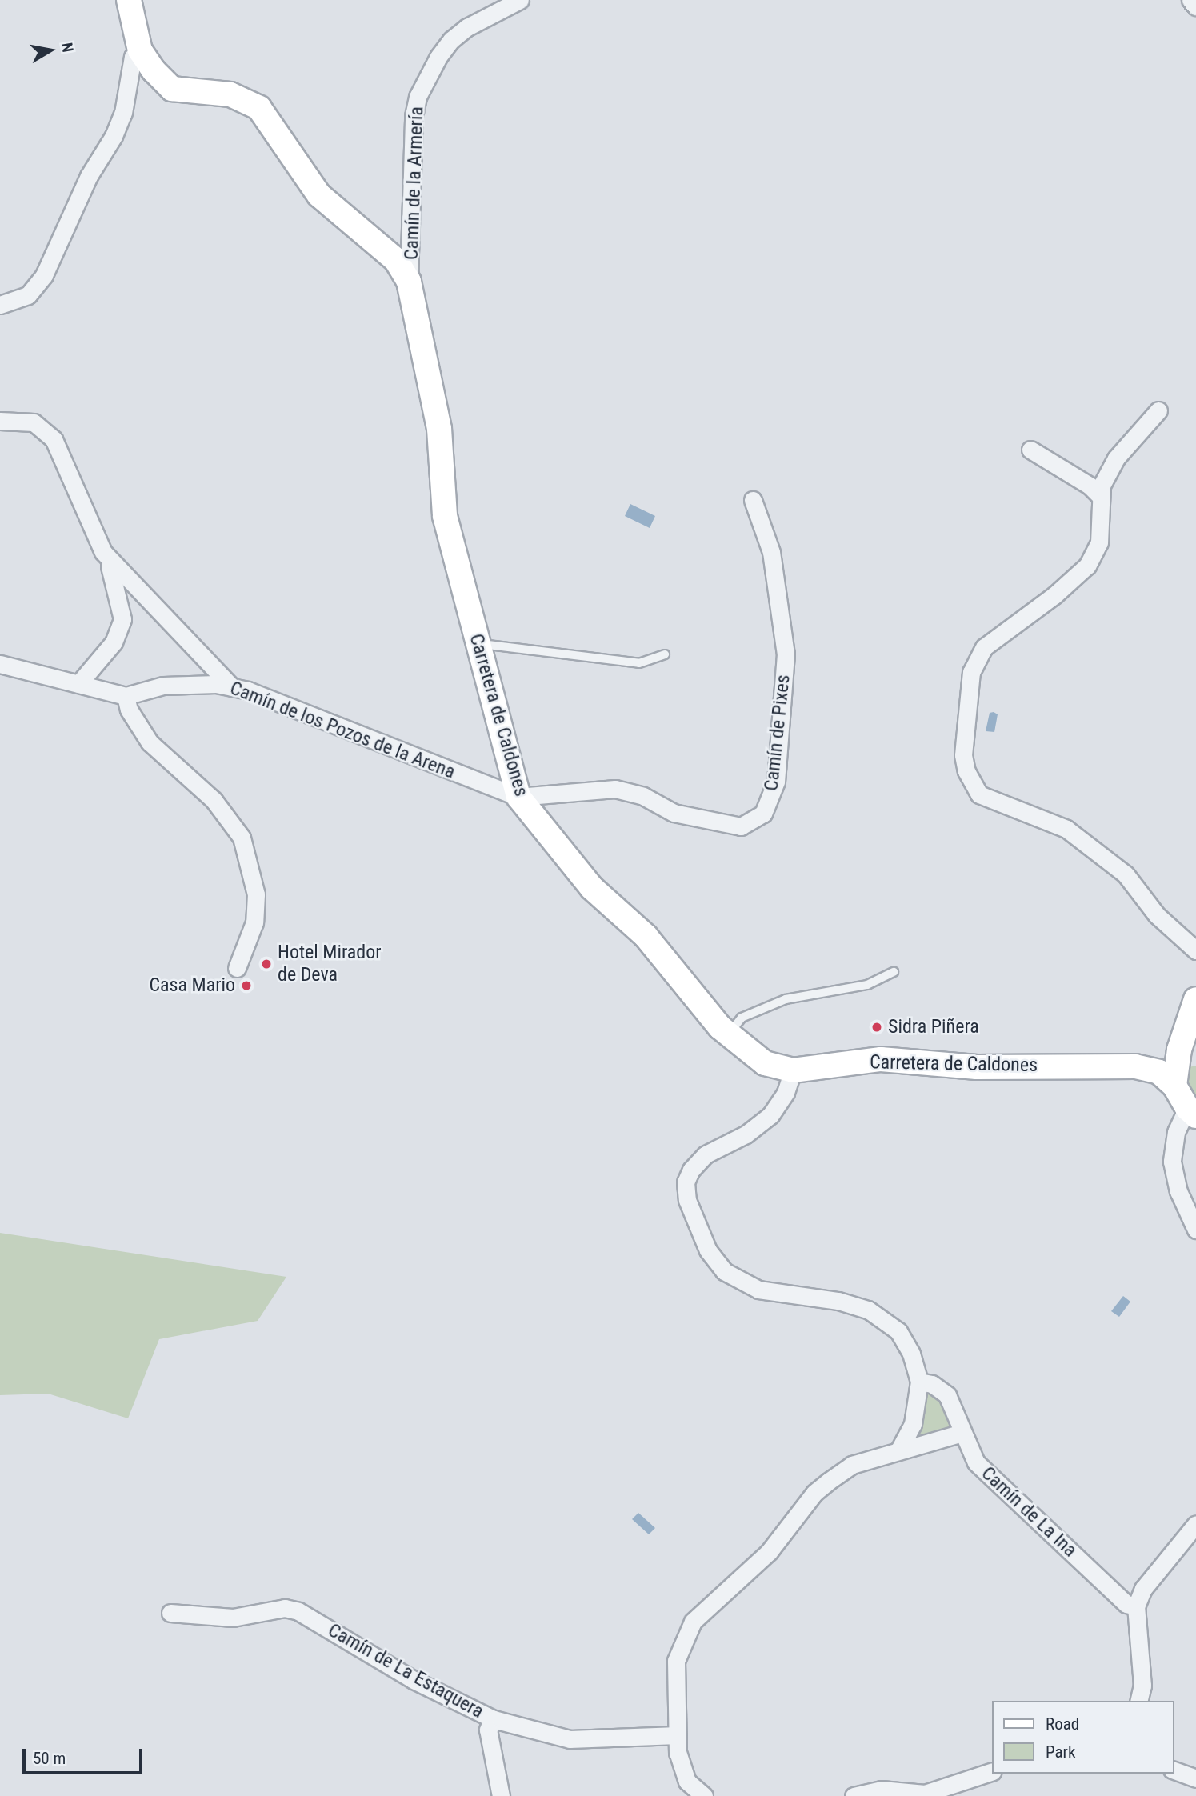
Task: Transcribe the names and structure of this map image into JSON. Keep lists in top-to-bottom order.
{
  "streets": {
    "street": [
      "Camín de la Armería",
      "Carretera de Caldones",
      "Camín de los Pozos de la Arena",
      "Camín de Pixes",
      "Camín de La Ina",
      "Camín de La Estaquera"
    ]
  },
  "crossings": [
    ["Camín de la Armería", "Carretera de Caldones"],
    ["Carretera de Caldones", "Camín de los Pozos de la Arena"],
    ["Carretera de Caldones", "Camín de Pixes"],
    ["Camín de los Pozos de la Arena", "Camín de Pixes"]
  ],
  "places": ["Hotel Mirador de Deva", "Casa Mario", "Sidra Piñera"],
  "legend": ["Road", "Park"],
  "scale_bar": "50 m",
  "north": "right"
}
